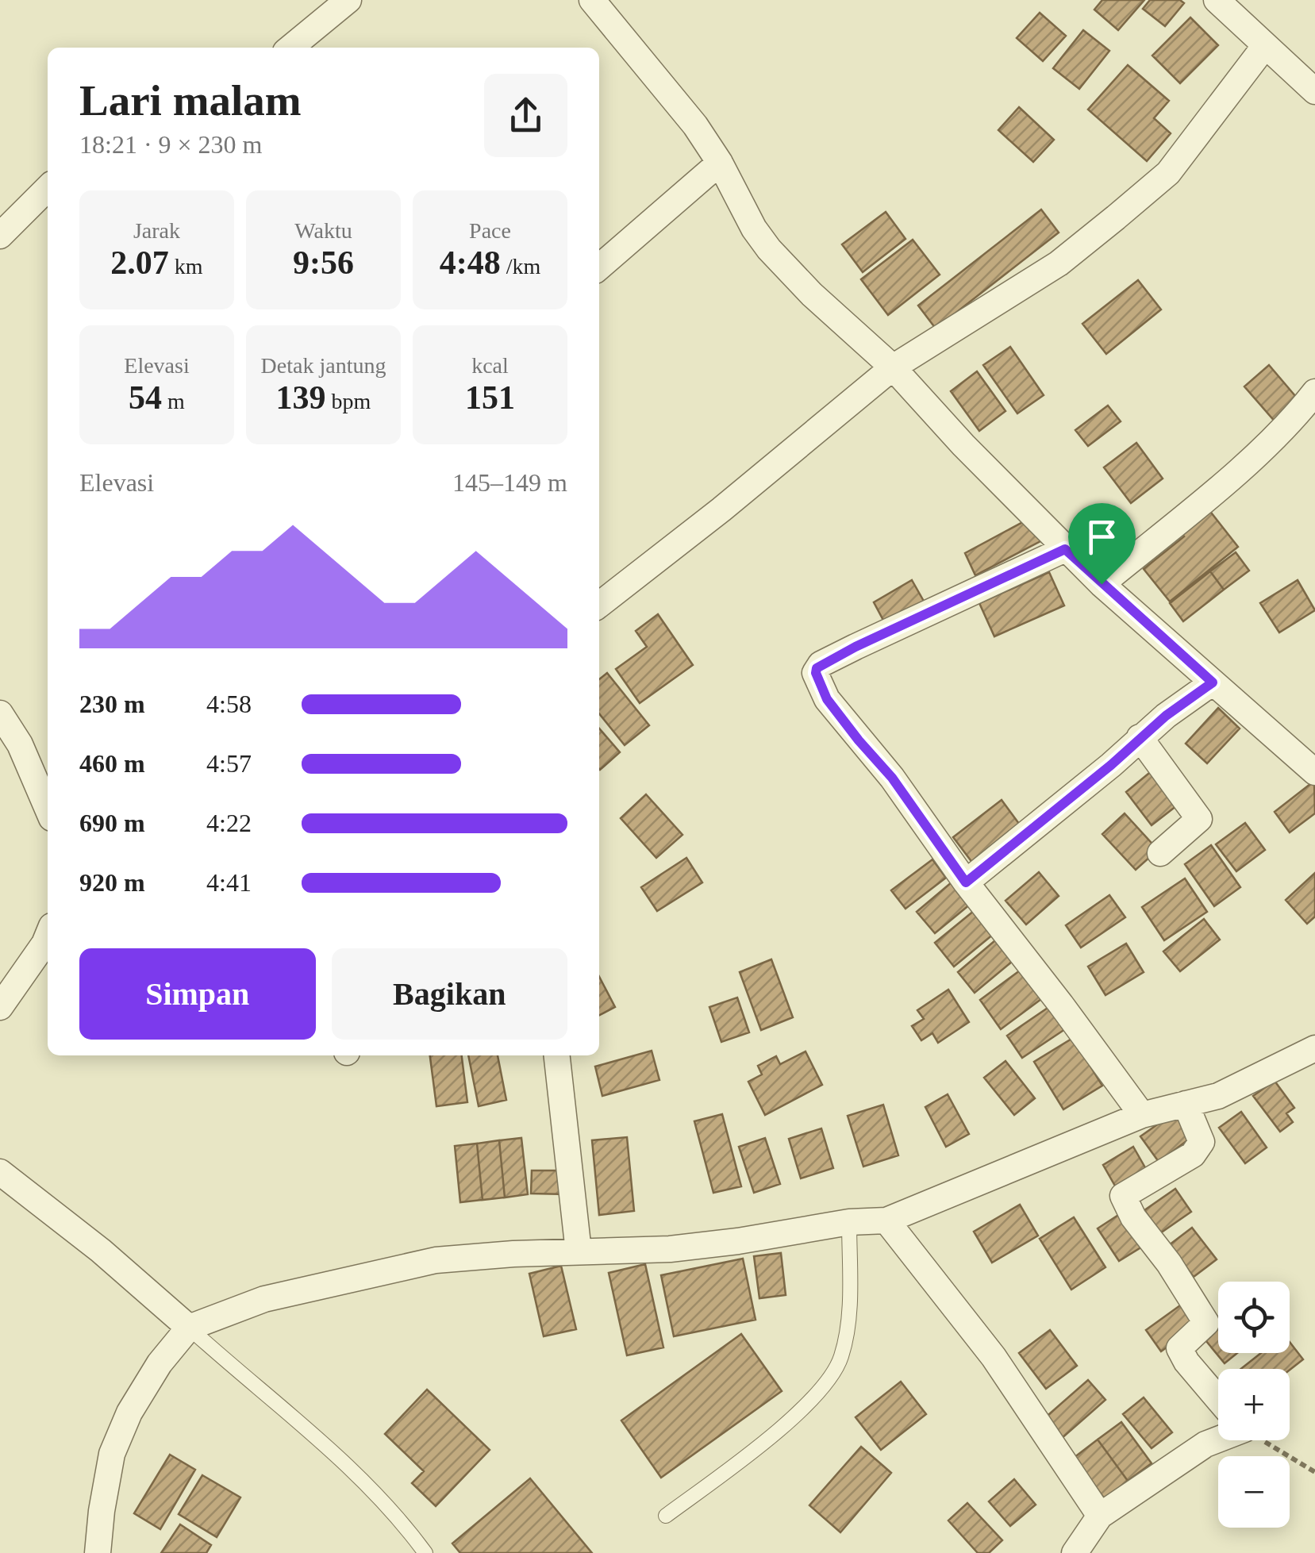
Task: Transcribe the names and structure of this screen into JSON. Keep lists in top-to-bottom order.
{
  "page": {
    "heading": ["Lari malam", "18:21 · 9 × 230 m"],
    "stats": [
      ["Jarak", "2.07 km"],
      ["Waktu", "9:56"],
      ["Pace", "4:48 /km"],
      ["Elevasi", "54 m"],
      ["Detak jantung", "139 bpm"],
      ["kcal", "151"]
    ],
    "chart": ["Elevasi", "145–149 m"],
    "list": [
      {
        "name": "230 m",
        "note": "4:58"
      },
      {
        "name": "460 m",
        "note": "4:57"
      },
      {
        "name": "690 m",
        "note": "4:22"
      },
      {
        "name": "920 m",
        "note": "4:41"
      }
    ],
    "buttons": ["Simpan", "Bagikan"],
    "map_buttons": ["+", "−"]
  }
}
